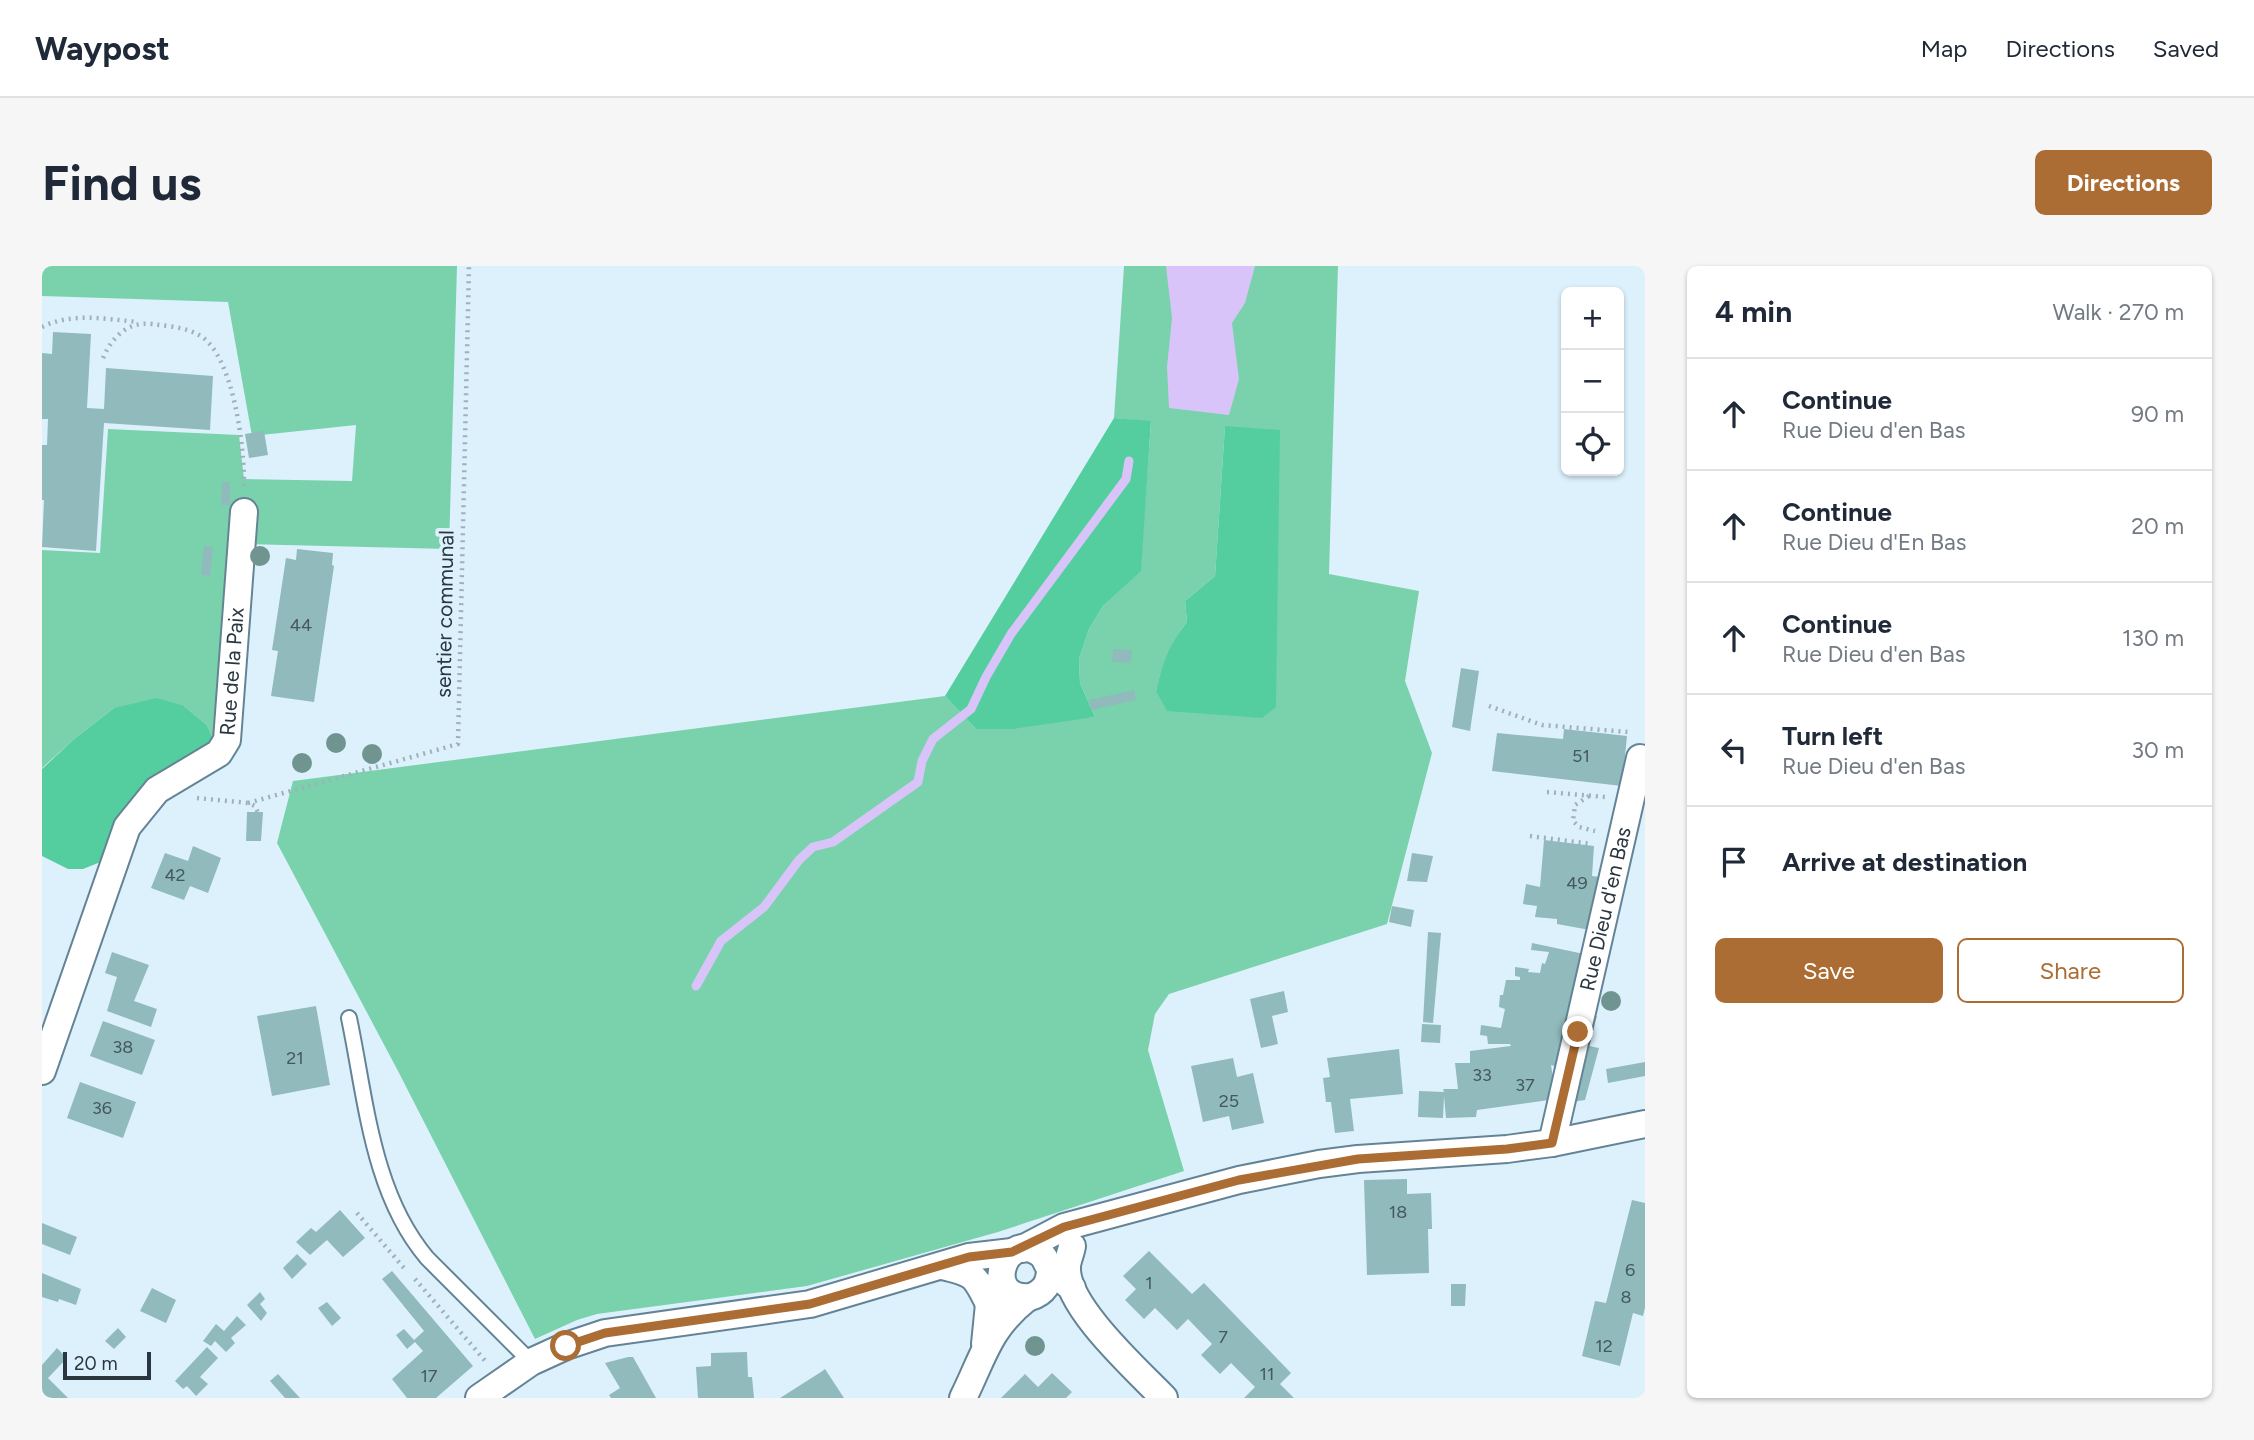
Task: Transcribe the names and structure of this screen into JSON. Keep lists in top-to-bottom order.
{
  "streets": {
    "street": ["Rue de la Paix", "Rue Dieu d'en Bas"],
    "path": ["sentier communal"]
  },
  "house_numbers": [
    "44",
    "51",
    "42",
    "49",
    "38",
    "21",
    "33",
    "37",
    "25",
    "36",
    "18",
    "6",
    "1",
    "8",
    "7",
    "12",
    "11",
    "17"
  ],
  "scale_bar": "20 m",
  "page": {
    "header": "Waypost",
    "nav": ["Map", "Directions", "Saved"],
    "buttons": [
      "Directions",
      ["Save", "Share"]
    ],
    "title": "Find us",
    "heading": ["4 min", "Walk · 270 m"],
    "map_buttons": ["+", "−"],
    "list": [
      ["Continue", "Rue Dieu d'en Bas", "90 m"],
      ["Continue", "Rue Dieu d'En Bas", "20 m"],
      ["Continue", "Rue Dieu d'en Bas", "130 m"],
      ["Turn left", "Rue Dieu d'en Bas", "30 m"],
      "Arrive at destination"
    ],
    "scale": "20 m"
  }
}
